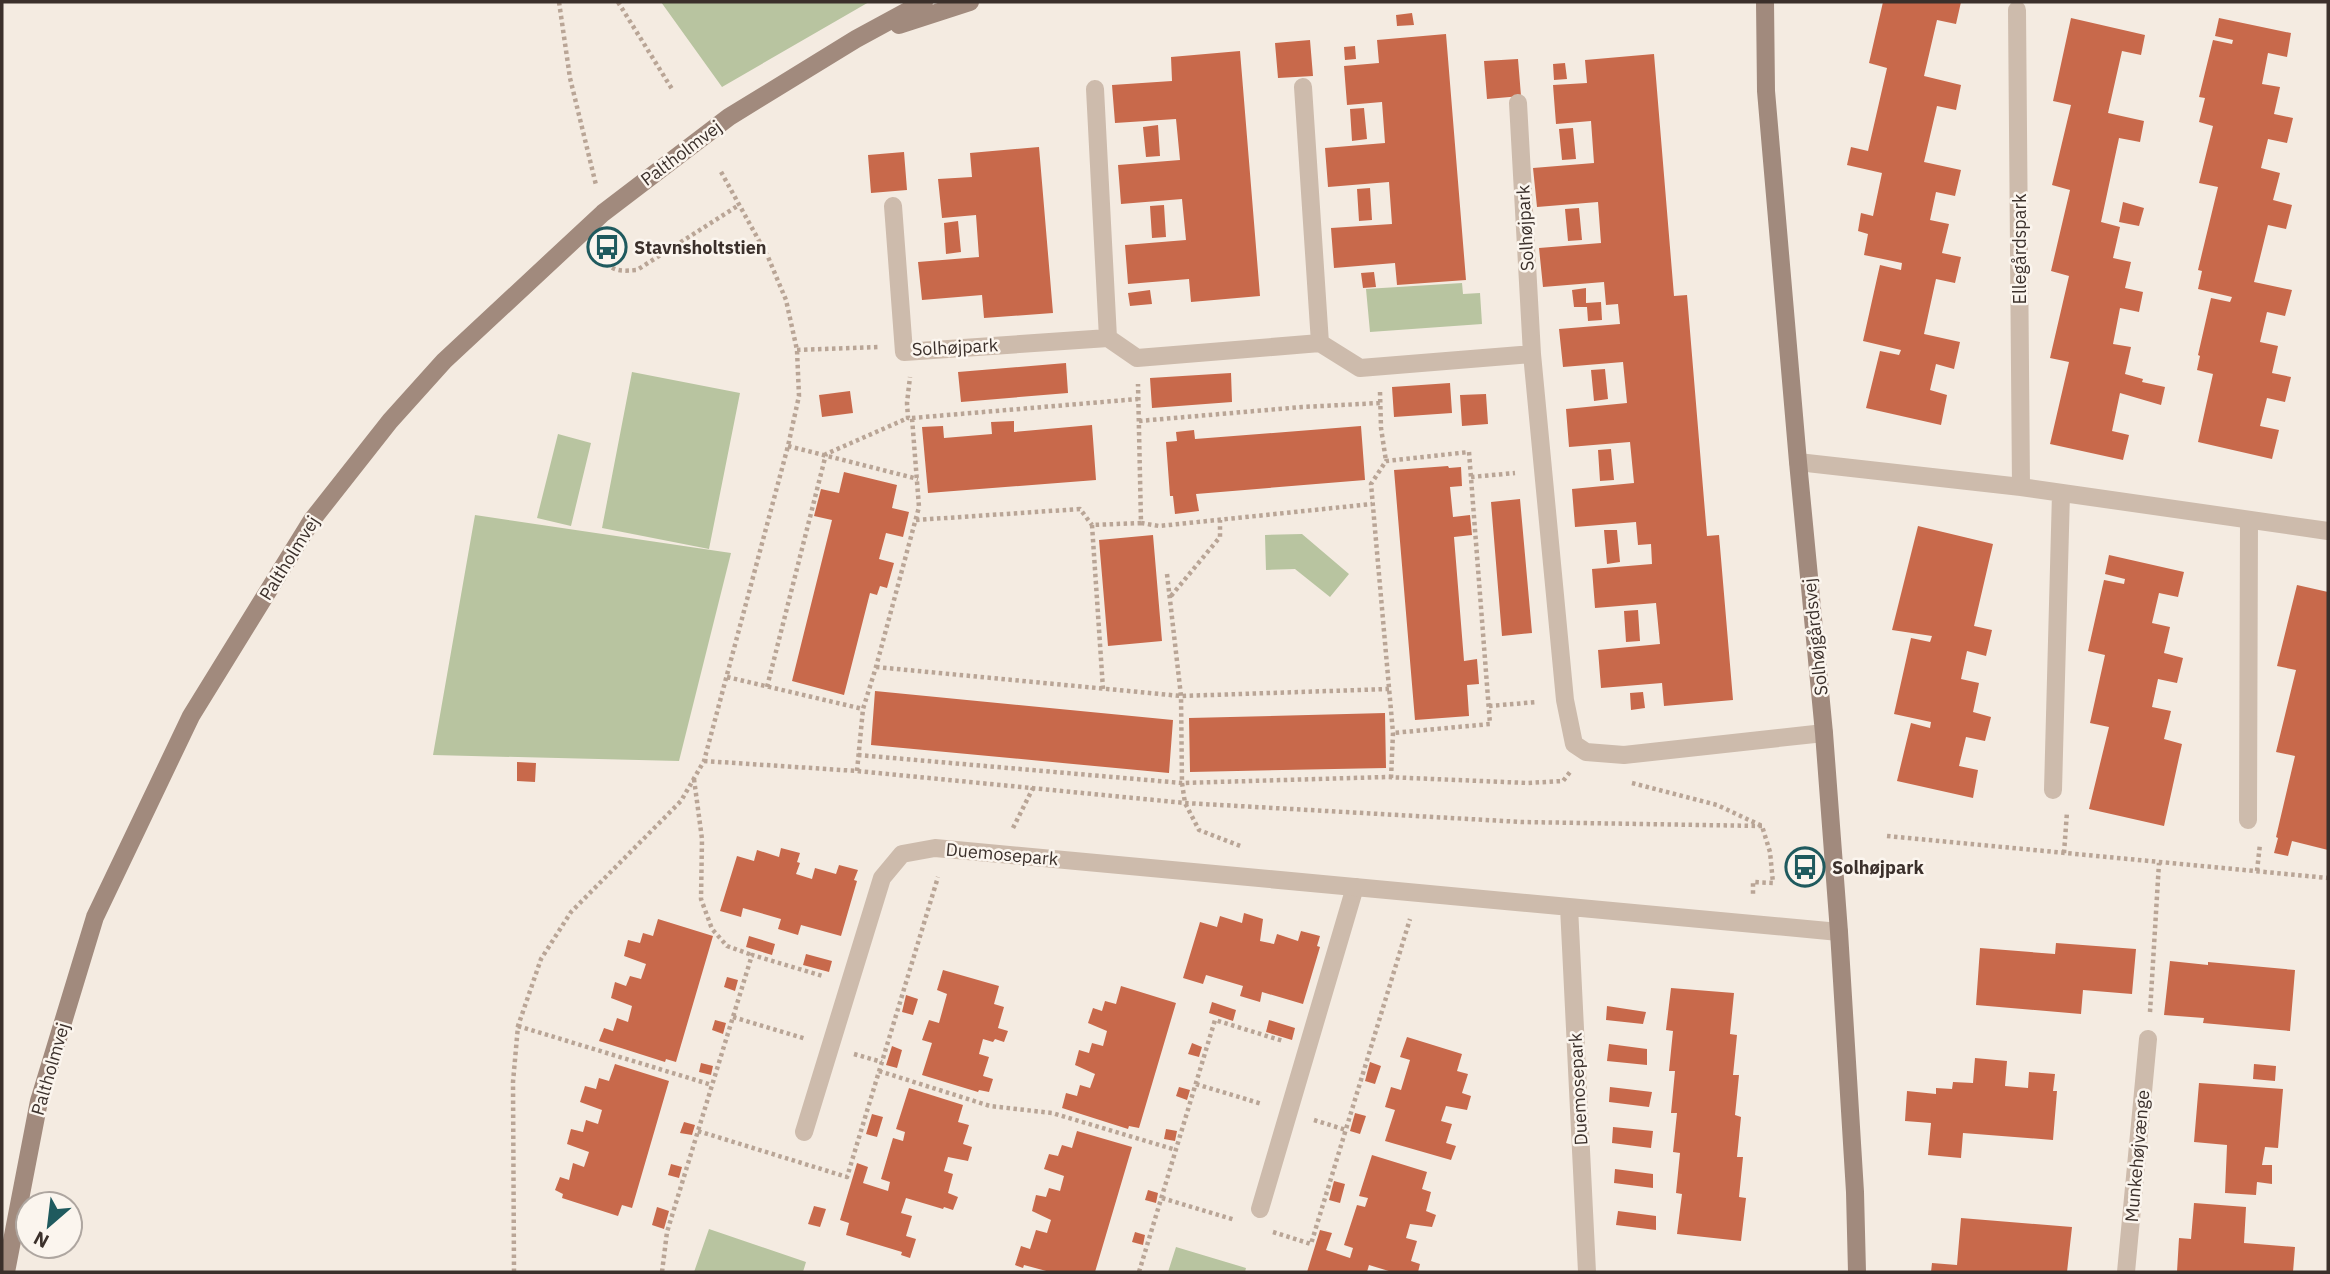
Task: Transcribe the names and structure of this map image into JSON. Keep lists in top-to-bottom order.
{
  "streets": {
    "street": [
      "Paltholmvej",
      "Solhøjpark",
      "Ellegårdspark",
      "Solhøjgårdsvej",
      "Duemosepark",
      "Munkehøjvænge"
    ]
  },
  "crossings": [
    ["Solhøjgårdsvej", "Duemosepark"]
  ],
  "places": {
    "bus stop": ["Stavnsholtstien", "Solhøjpark"]
  },
  "north": "bottom left"
}
